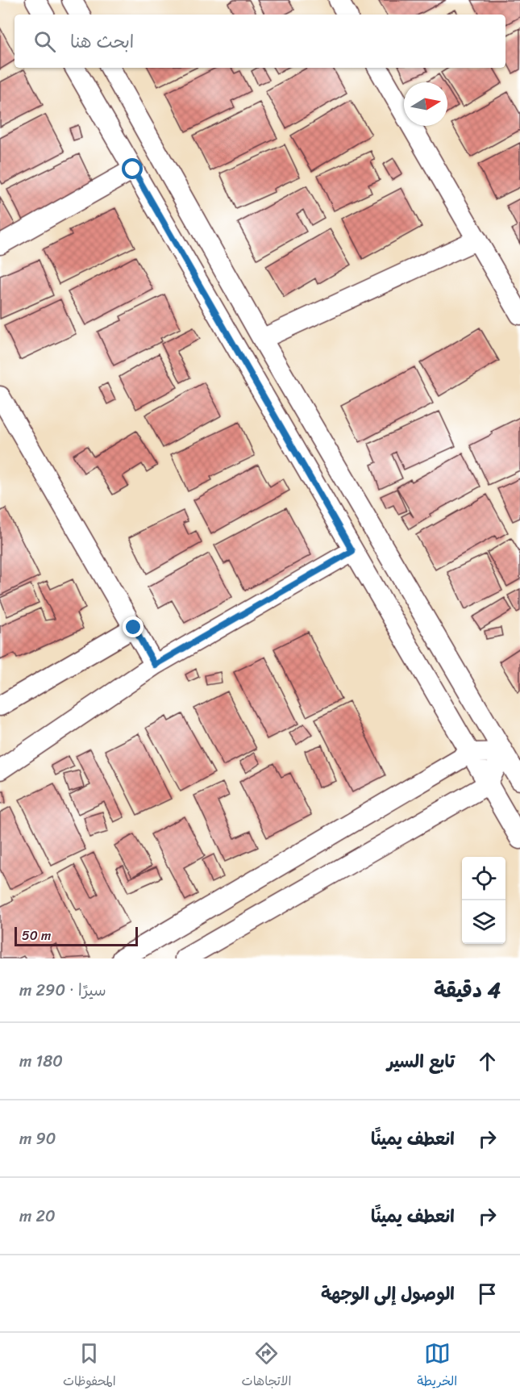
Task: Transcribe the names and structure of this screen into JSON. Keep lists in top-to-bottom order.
{
  "scale_bar": "50 m",
  "north": "right",
  "page": {
    "search": "ابحث هنا",
    "scale": "50 m",
    "heading": ["4 دقيقة", "سيرًا · 290 m"],
    "list": [
      ["تابع السير", "180 m"],
      ["انعطف يمينًا", "90 m"],
      ["انعطف يمينًا", "20 m"],
      "الوصول إلى الوجهة"
    ],
    "nav": ["الخريطة", "الاتجاهات", "المحفوظات"]
  }
}
